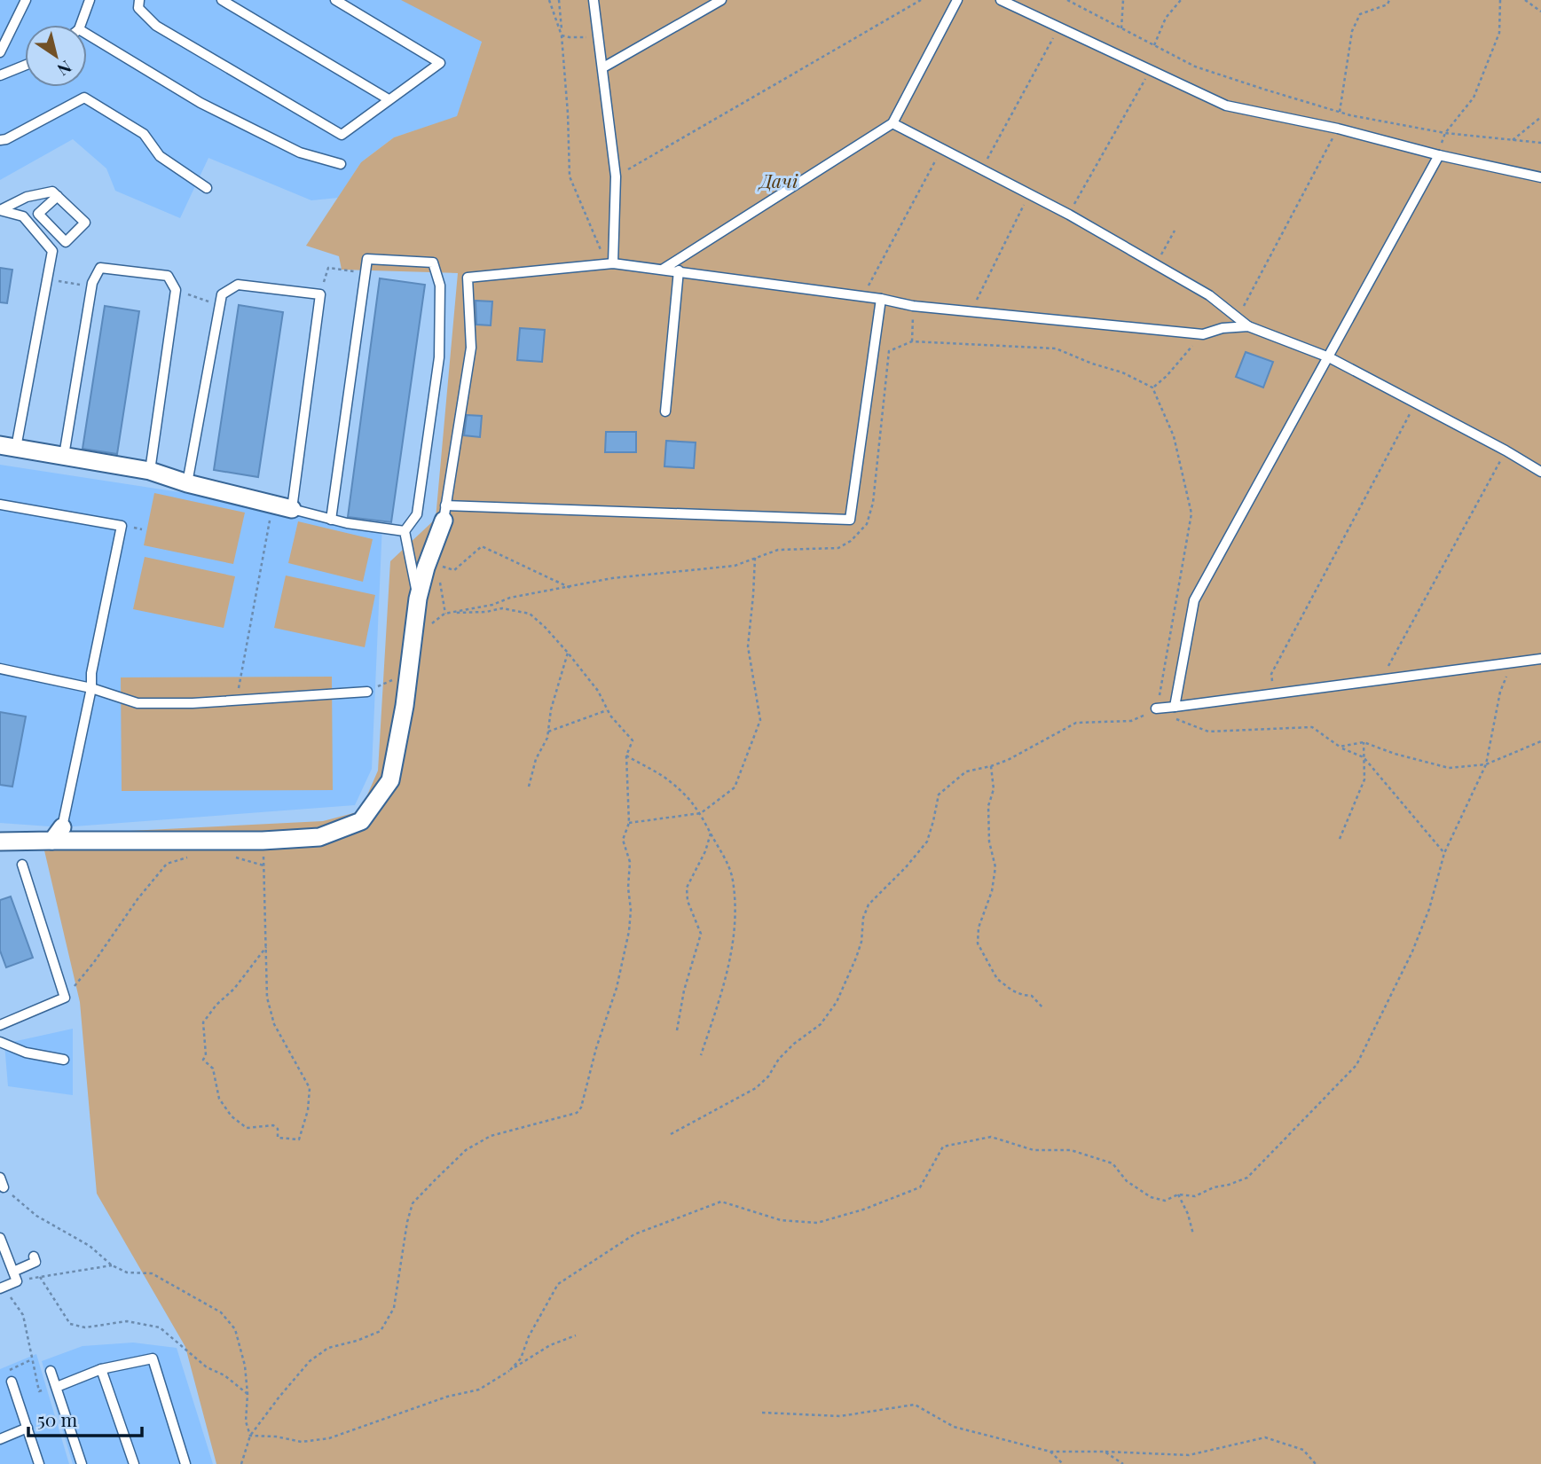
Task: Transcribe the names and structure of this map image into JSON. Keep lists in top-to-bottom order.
{
  "parks": ["Дачі"],
  "scale_bar": "50 m",
  "north": "bottom right"
}
